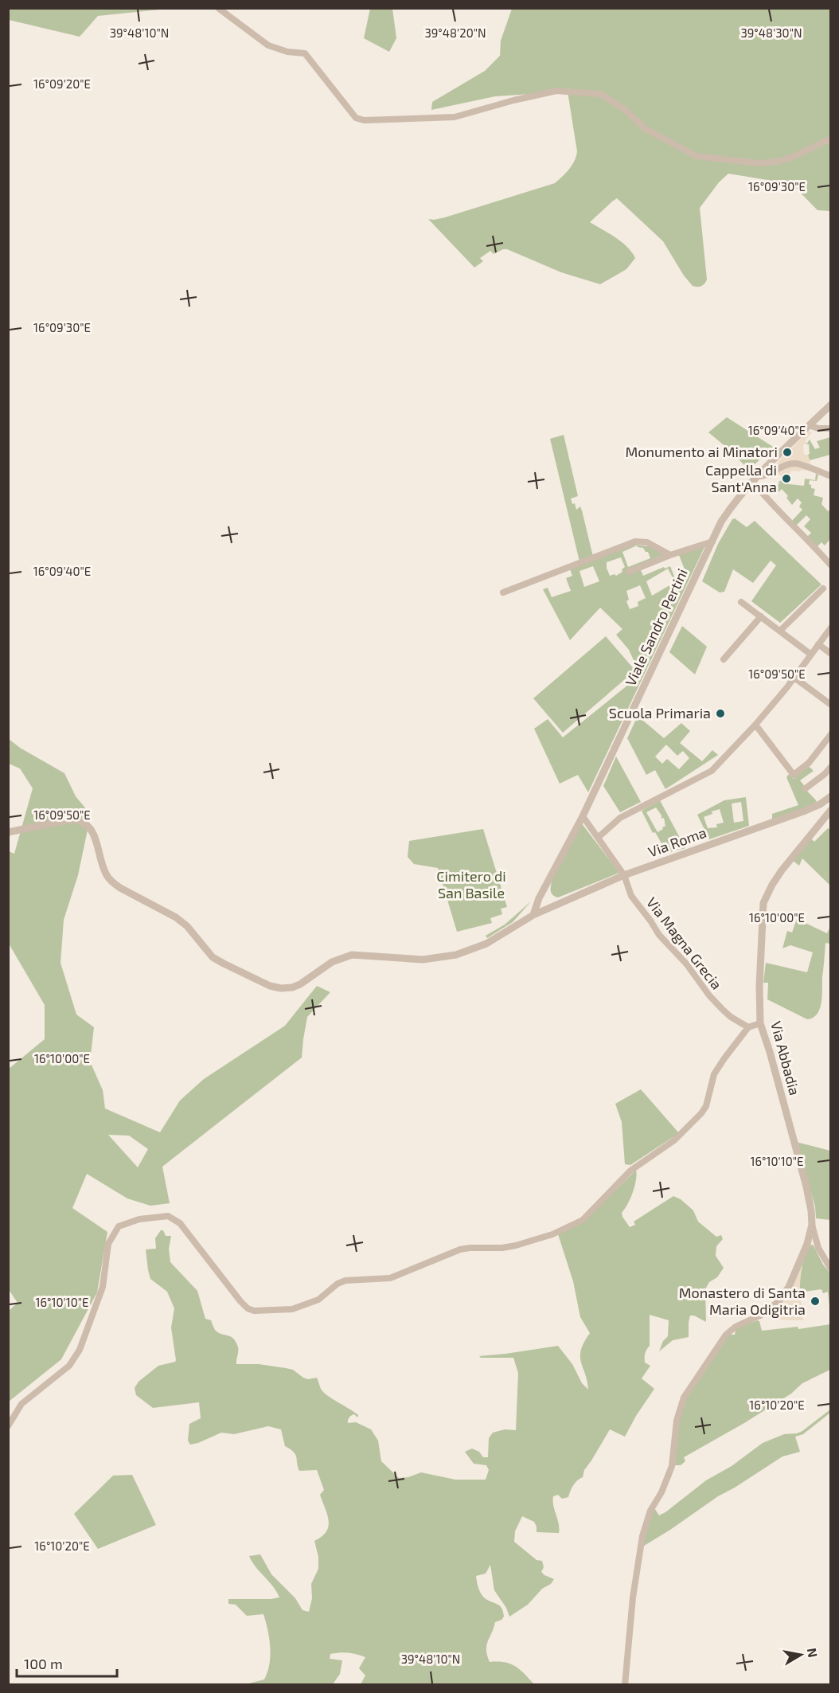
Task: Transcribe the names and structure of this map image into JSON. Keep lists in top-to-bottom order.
{
  "streets": {
    "street": [
      "Viale Sandro Pertini",
      "Via Roma",
      "Via Magna Grecia",
      "Via Abbadia"
    ]
  },
  "crossings": [
    ["Viale Sandro Pertini", "Via Roma"],
    ["Viale Sandro Pertini", "Via Magna Grecia"],
    ["Via Roma", "Via Magna Grecia"]
  ],
  "parks": ["Cimitero di San Basile"],
  "places": [
    "Monumento ai Minatori",
    "Cappella di Sant'Anna",
    "Scuola Primaria",
    "Monastero di Santa Maria Odigitria"
  ],
  "scale_bar": "100 m",
  "north": "right",
  "coordinates": [
    "39°48'10\"N",
    "39°48'20\"N",
    "39°48'30\"N",
    "16°09'20\"E",
    "16°09'30\"E",
    "16°09'40\"E",
    "16°09'50\"E",
    "16°10'00\"E",
    "16°10'10\"E",
    "16°10'20\"E"
  ]
}
